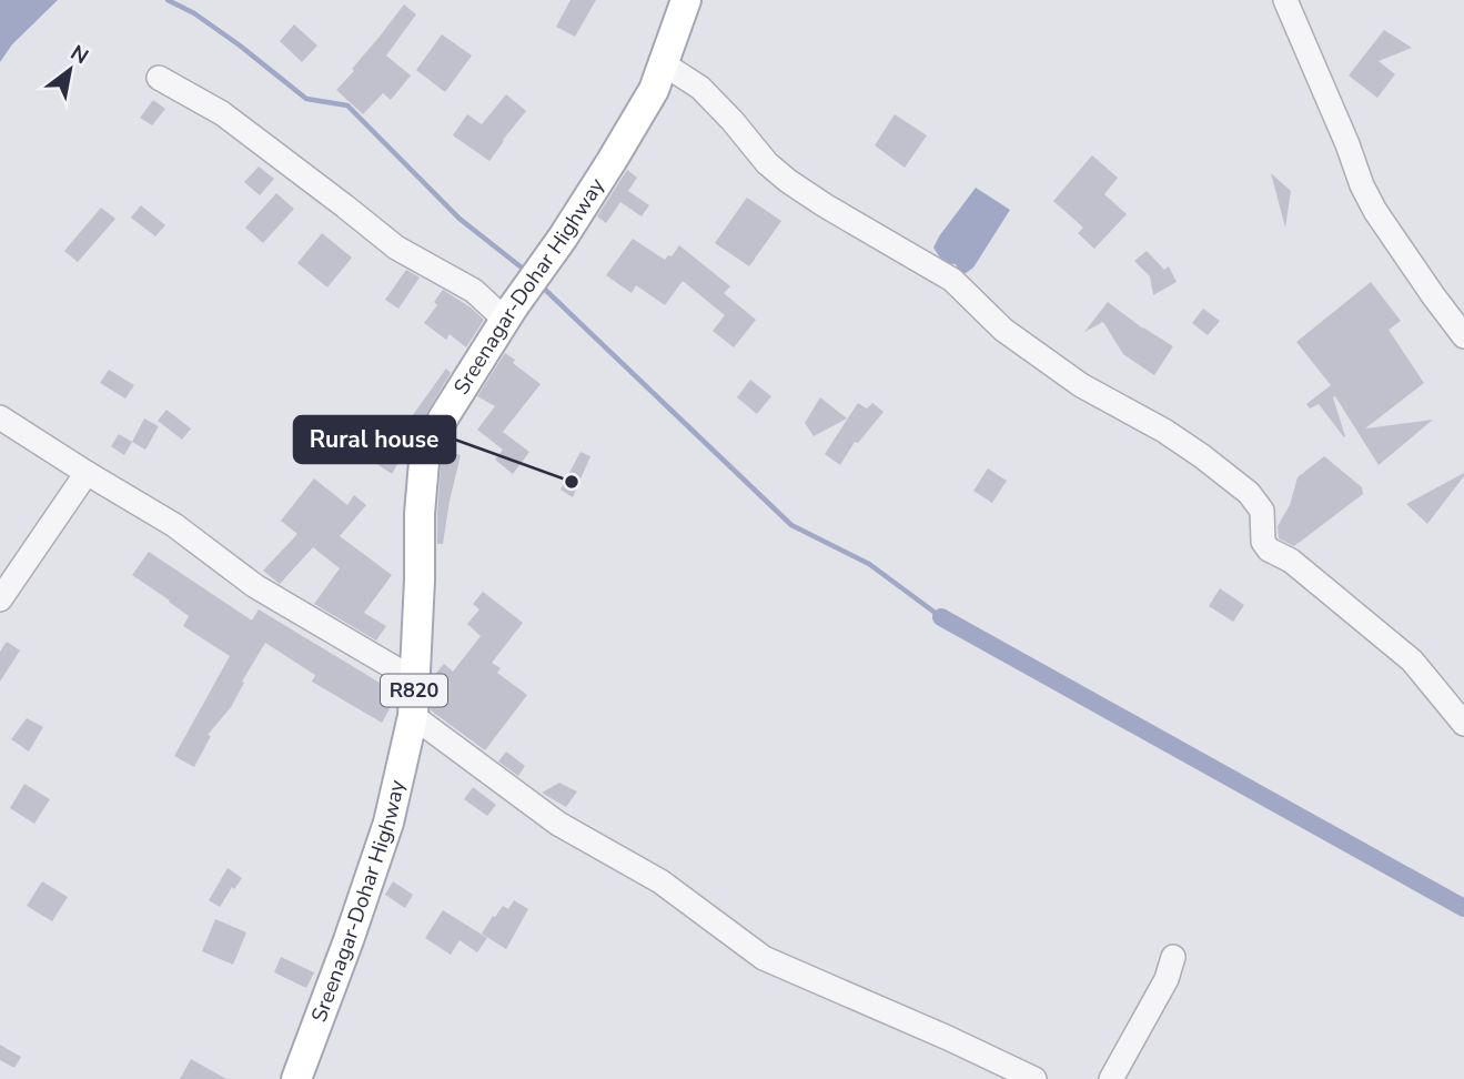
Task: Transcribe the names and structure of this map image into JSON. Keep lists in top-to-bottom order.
{
  "streets": {
    "main road": ["Sreenagar-Dohar Highway", "R820"]
  },
  "places": ["Rural house"],
  "north": "top right"
}
